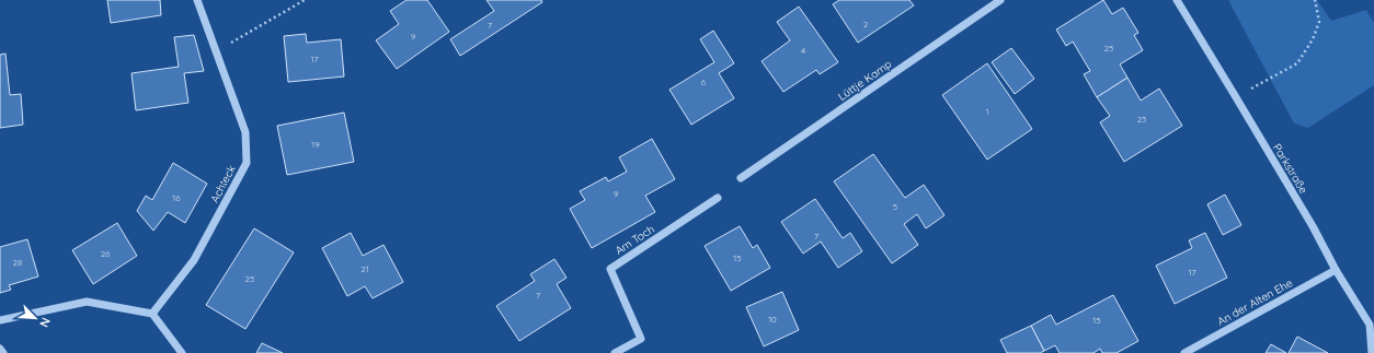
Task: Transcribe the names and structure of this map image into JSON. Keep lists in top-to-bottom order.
{
  "streets": {
    "street": [
      "Lüttje Kamp",
      "Parkstraße",
      "Achteck",
      "Am Toch",
      "An der Alten Ehe"
    ]
  },
  "crossings": [
    ["Parkstraße", "An der Alten Ehe"]
  ],
  "house_numbers": [
    "2",
    "7",
    "9",
    "25",
    "4",
    "17",
    "6",
    "1",
    "23",
    "19",
    "9",
    "16",
    "5",
    "7",
    "26",
    "15",
    "28",
    "21",
    "17",
    "25",
    "7",
    "10",
    "15"
  ],
  "north": "bottom right"
}
